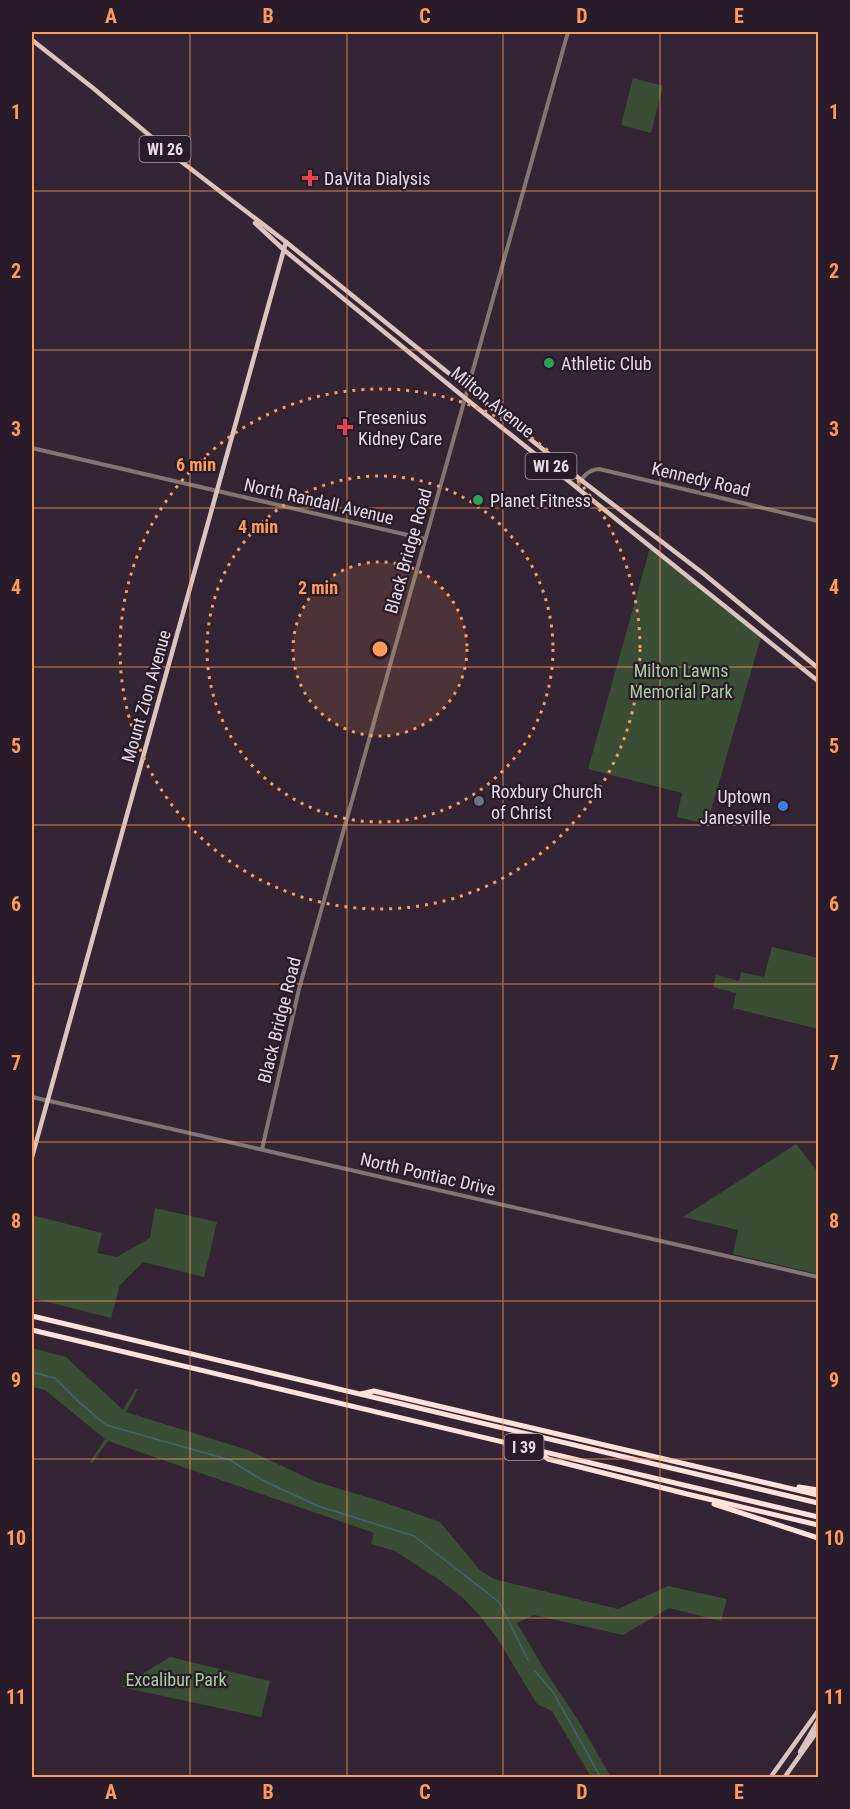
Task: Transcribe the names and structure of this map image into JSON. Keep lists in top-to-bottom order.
{
  "streets": {
    "highway": ["I 39"],
    "main road": ["WI 26", "Milton Avenue", "Mount Zion Avenue"],
    "street": [
      "Kennedy Road",
      "North Randall Avenue",
      "Black Bridge Road",
      "North Pontiac Drive"
    ]
  },
  "crossings": [
    ["Milton Avenue", "Kennedy Road"],
    ["Milton Avenue", "Black Bridge Road"],
    ["Milton Avenue", "Mount Zion Avenue"],
    ["North Randall Avenue", "Black Bridge Road"],
    ["North Randall Avenue", "Mount Zion Avenue"],
    ["Black Bridge Road", "North Pontiac Drive"],
    ["Mount Zion Avenue", "North Pontiac Drive"]
  ],
  "parks": ["Milton Lawns Memorial Park", "Excalibur Park"],
  "places": {
    "health": ["DaVita Dialysis", "Fresenius Kidney Care"],
    "other": [
      "Athletic Club",
      "Planet Fitness",
      "Roxbury Church of Christ",
      "Uptown Janesville"
    ]
  },
  "grid": {
    "columns": [
      "A",
      "B",
      "C",
      "D",
      "E"
    ],
    "rows": [
      "1",
      "2",
      "3",
      "4",
      "5",
      "6",
      "7",
      "8",
      "9",
      "10",
      "11"
    ]
  },
  "rings": ["6 min", "4 min", "2 min"]
}
